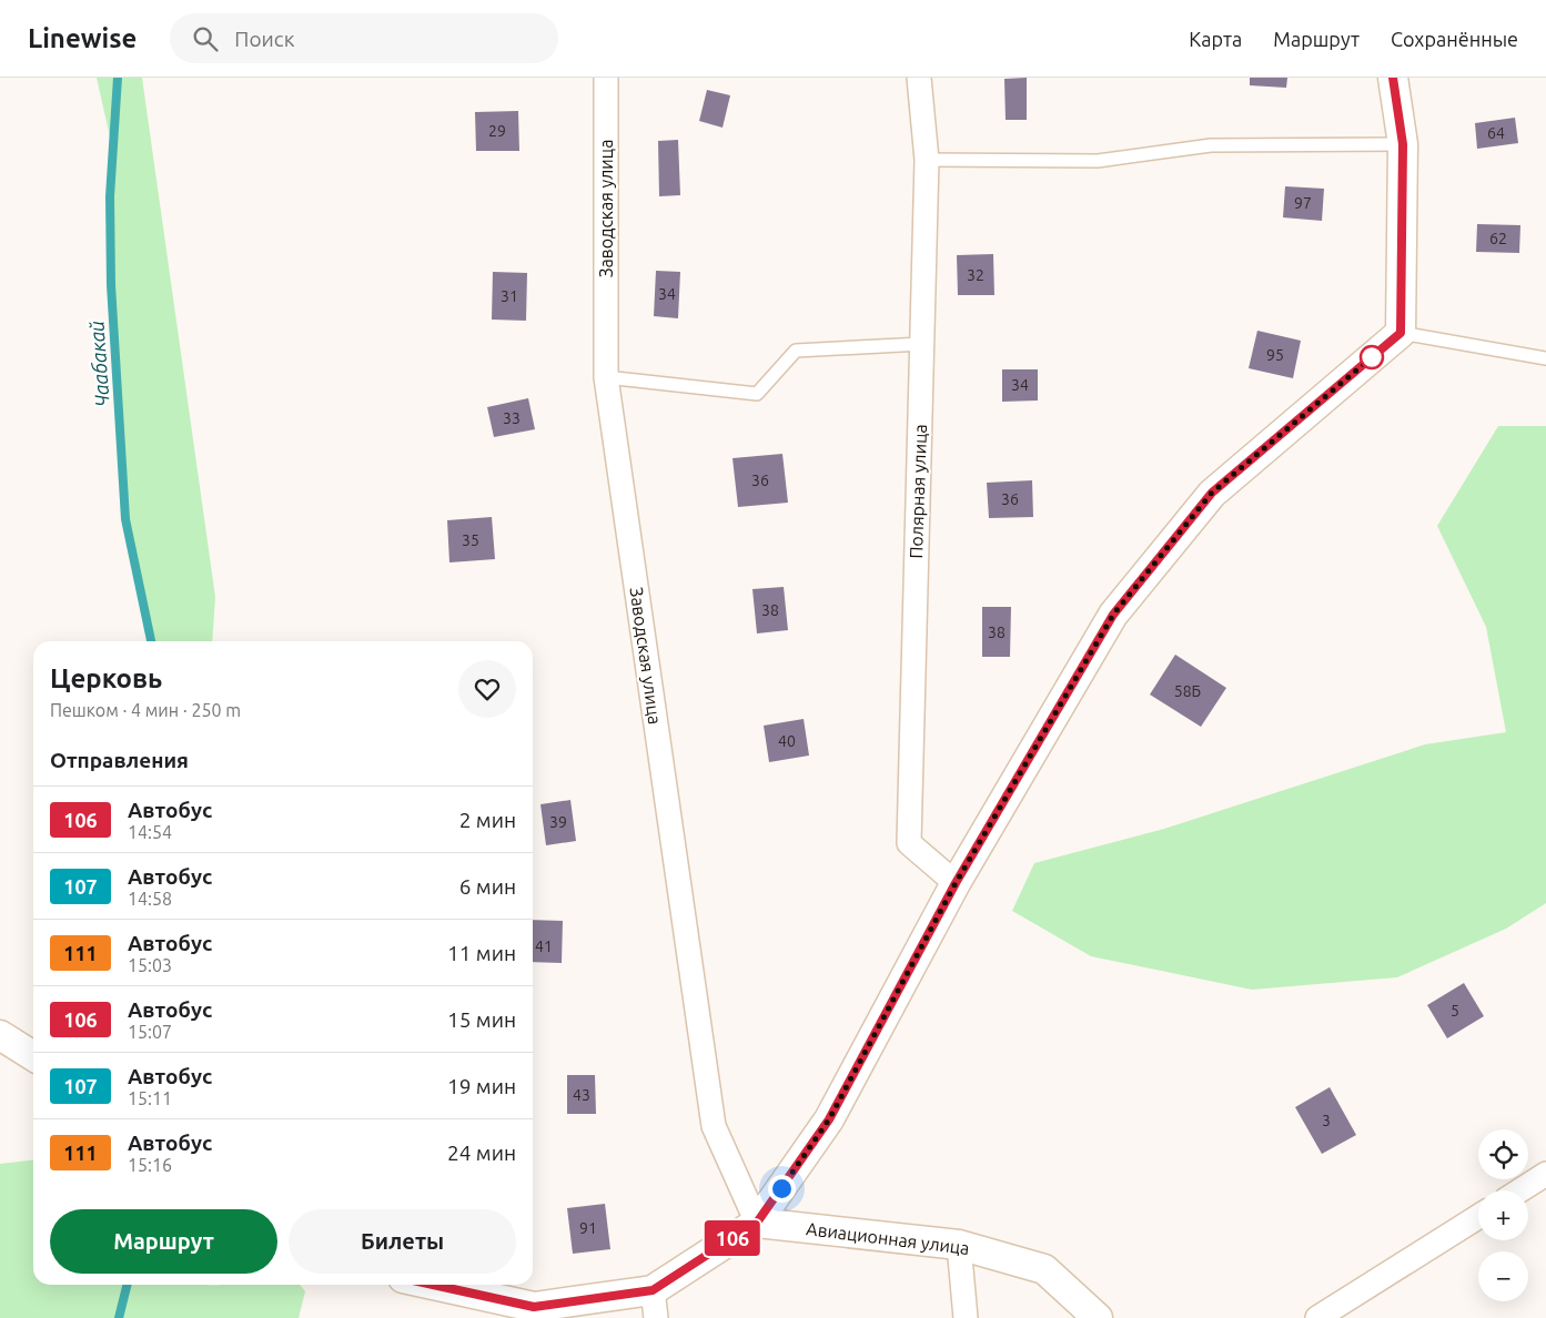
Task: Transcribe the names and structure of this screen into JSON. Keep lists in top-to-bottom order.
{
  "streets": {
    "street": ["Заводская улица", "Полярная улица", "Авиационная улица"]
  },
  "crossings": [
    ["Заводская улица", "Авиационная улица"]
  ],
  "water": ["Чаабакай"],
  "lines": ["bus line 106"],
  "house_numbers": [
    "29",
    "64",
    "97",
    "62",
    "32",
    "34",
    "31",
    "95",
    "34",
    "33",
    "36",
    "36",
    "35",
    "38",
    "38",
    "58Б",
    "40",
    "39",
    "41",
    "5",
    "43",
    "3",
    "91"
  ],
  "page": {
    "header": "Linewise",
    "search": "Поиск",
    "nav": ["Карта", "Маршрут", "Сохранённые"],
    "on_map": "106",
    "heading": [
      ["Церковь", "Пешком · 4 мин · 250 m"],
      "Отправления"
    ],
    "list": [
      {
        "mark": "106",
        "name": "Автобус",
        "note": "14:54",
        "value": "2 мин"
      },
      {
        "mark": "107",
        "name": "Автобус",
        "note": "14:58",
        "value": "6 мин"
      },
      {
        "mark": "111",
        "name": "Автобус",
        "note": "15:03",
        "value": "11 мин"
      },
      {
        "mark": "106",
        "name": "Автобус",
        "note": "15:07",
        "value": "15 мин"
      },
      {
        "mark": "107",
        "name": "Автобус",
        "note": "15:11",
        "value": "19 мин"
      },
      {
        "mark": "111",
        "name": "Автобус",
        "note": "15:16",
        "value": "24 мин"
      }
    ],
    "map_buttons": ["+", "−"],
    "buttons": ["Маршрут", "Билеты"]
  }
}
